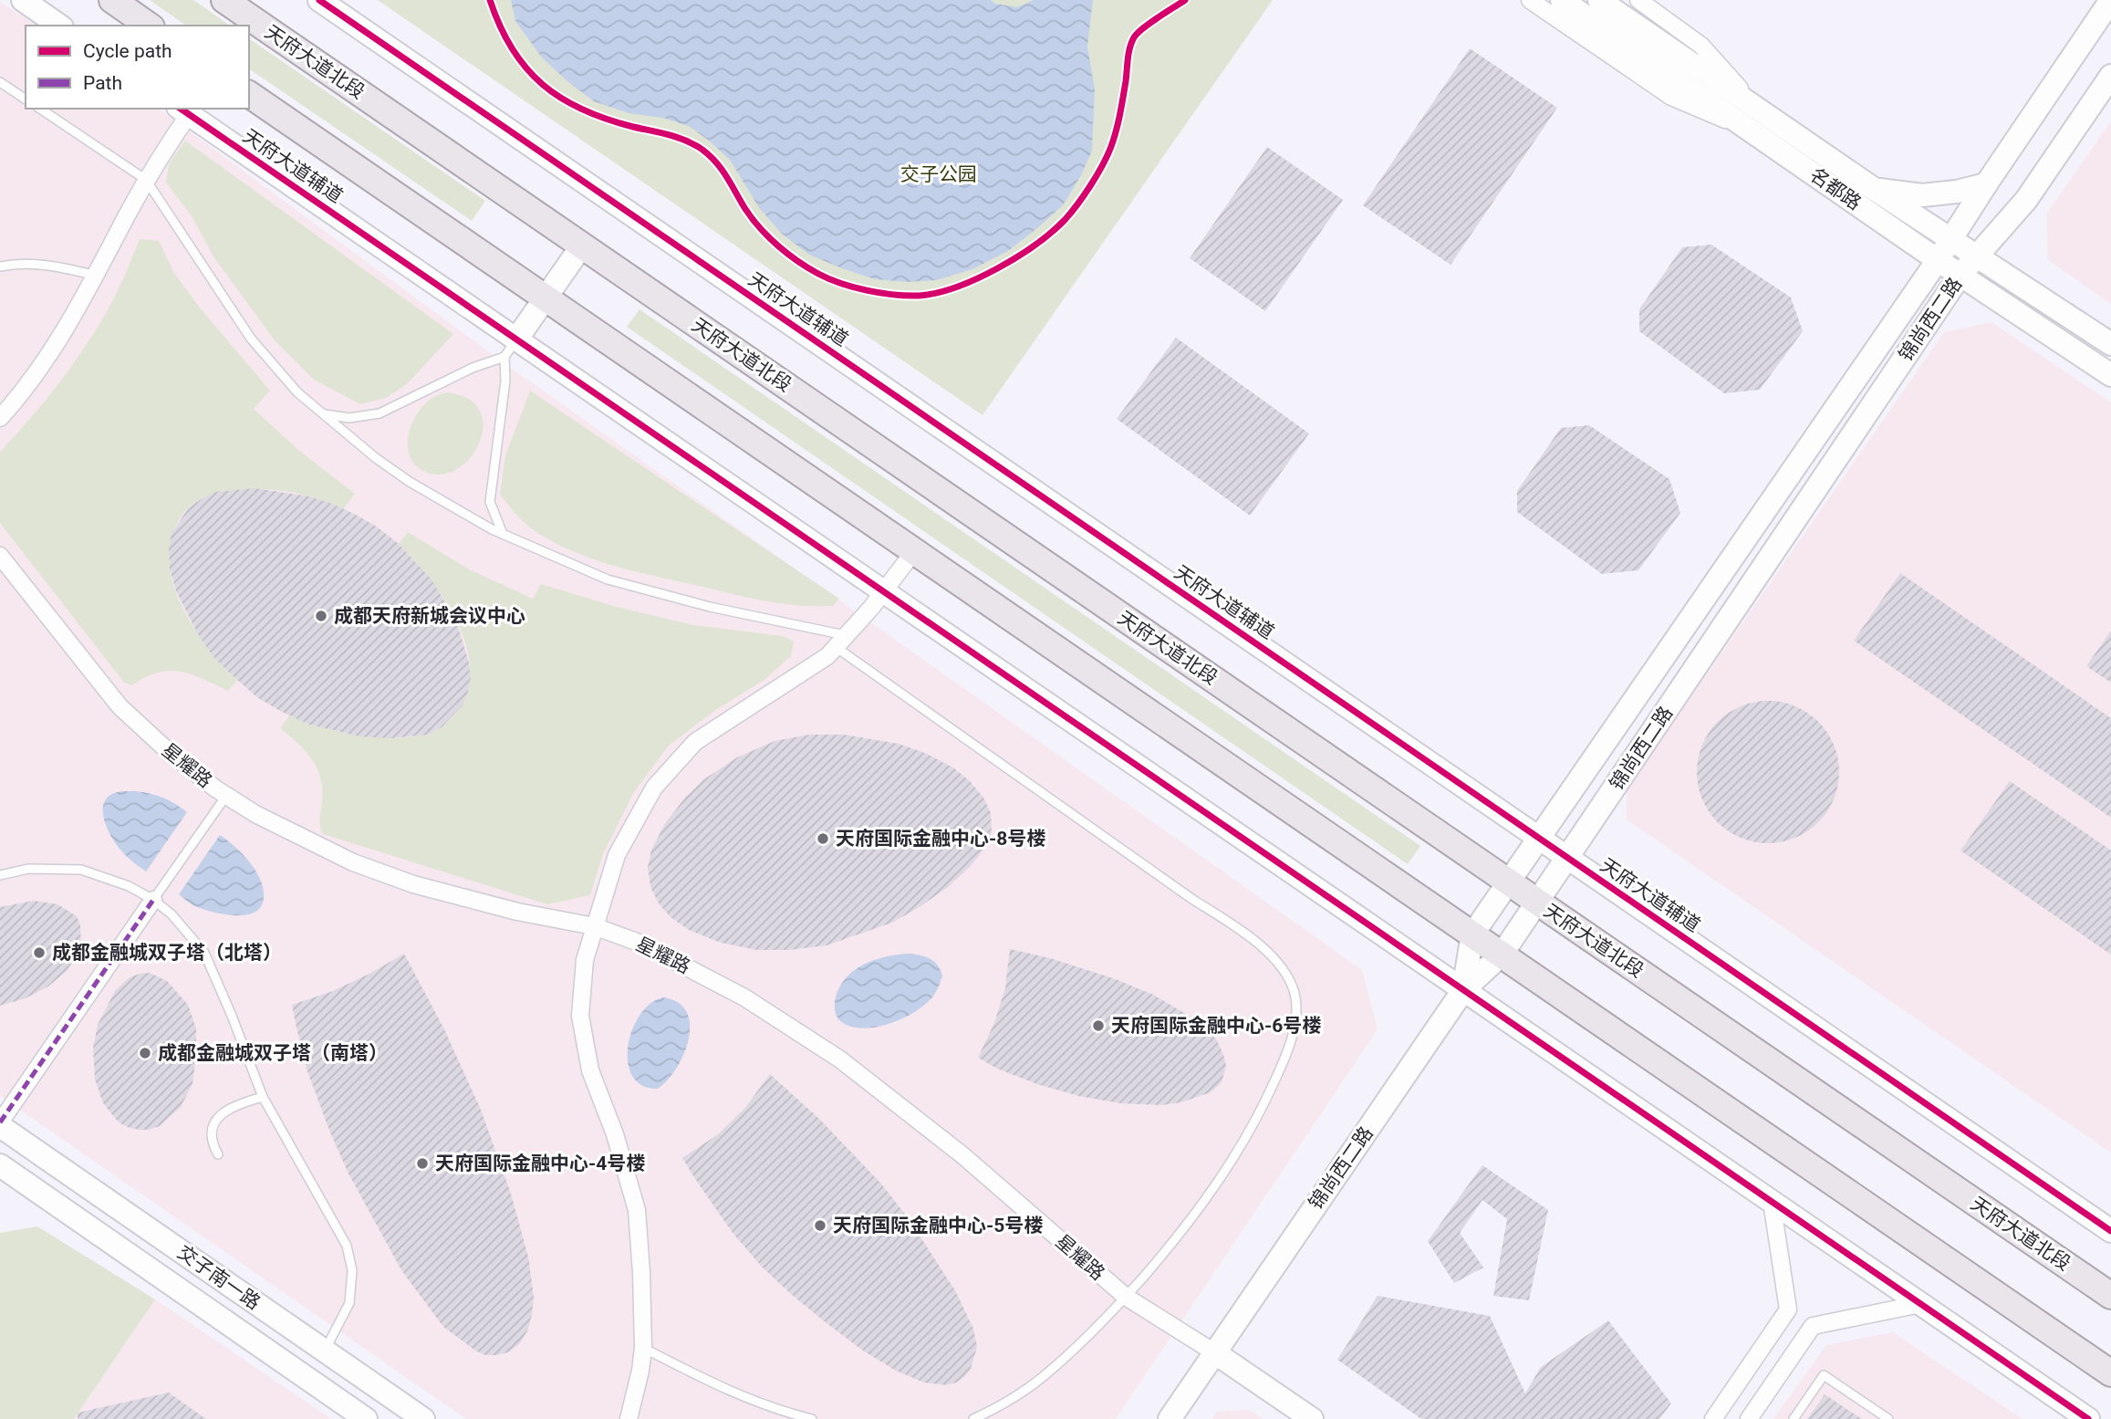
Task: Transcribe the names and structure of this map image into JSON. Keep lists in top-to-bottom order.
{
  "streets": {
    "main road": ["天府大道北段"],
    "street": [
      "天府大道辅道",
      "名都路",
      "锦尚西二路",
      "星耀路",
      "交子南一路"
    ]
  },
  "crossings": [
    ["天府大道北段", "锦尚西二路"],
    ["天府大道辅道", "锦尚西二路"],
    ["名都路", "锦尚西二路"],
    ["锦尚西二路", "星耀路"]
  ],
  "parks": ["交子公园"],
  "places": [
    "成都天府新城会议中心",
    "天府国际金融中心-8号楼",
    "成都金融城双子塔（北塔）",
    "天府国际金融中心-6号楼",
    "成都金融城双子塔（南塔）",
    "天府国际金融中心-4号楼",
    "天府国际金融中心-5号楼"
  ],
  "legend": ["Cycle path", "Path"]
}
